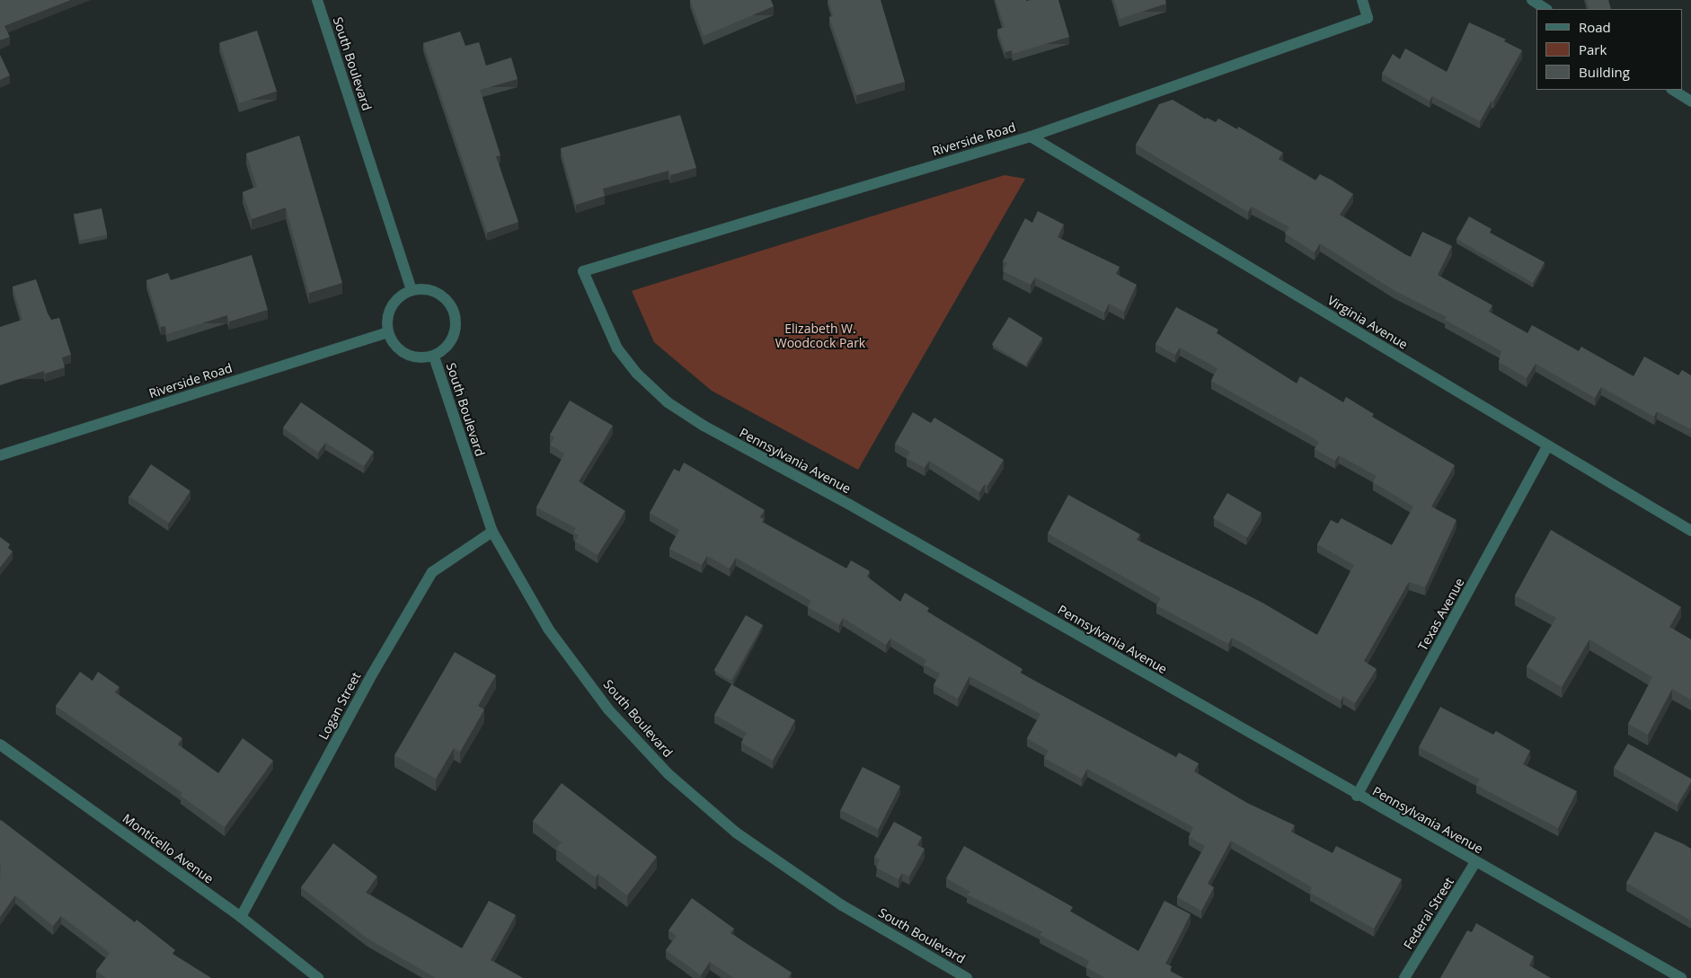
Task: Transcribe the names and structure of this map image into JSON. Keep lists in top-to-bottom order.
{
  "streets": {
    "street": [
      "South Boulevard",
      "Riverside Road",
      "Virginia Avenue",
      "Pennsylvania Avenue",
      "Texas Avenue",
      "Logan Street",
      "Monticello Avenue",
      "Federal Street"
    ]
  },
  "crossings": [
    ["South Boulevard", "Riverside Road"],
    ["South Boulevard", "Logan Street"],
    ["Riverside Road", "Virginia Avenue"],
    ["Riverside Road", "Pennsylvania Avenue"],
    ["Virginia Avenue", "Texas Avenue"],
    ["Pennsylvania Avenue", "Texas Avenue"],
    ["Pennsylvania Avenue", "Federal Street"],
    ["Logan Street", "Monticello Avenue"]
  ],
  "parks": ["Elizabeth W. Woodcock Park"],
  "legend": ["Road", "Park", "Building"]
}
